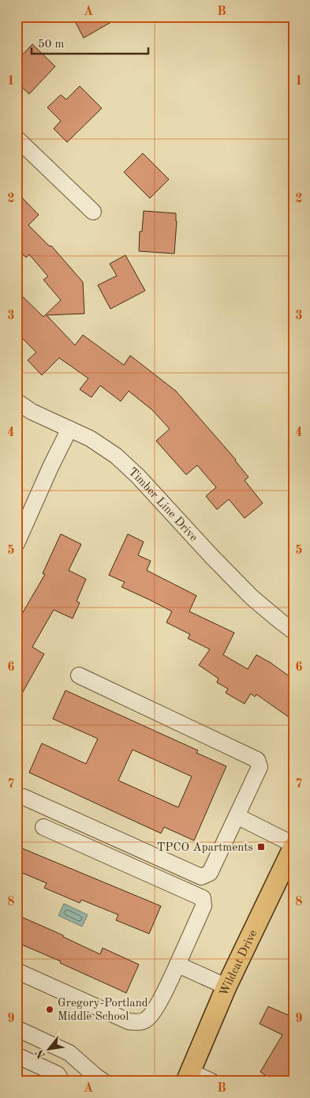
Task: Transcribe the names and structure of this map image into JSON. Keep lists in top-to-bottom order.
{
  "streets": {
    "main road": ["Wildcat Drive"],
    "street": ["Timber Line Drive"]
  },
  "places": {
    "transit": ["TPCO Apartments"],
    "other": ["Gregory-Portland Middle School"]
  },
  "scale_bar": "50 m",
  "north": "bottom left",
  "grid": {
    "columns": ["A", "B"],
    "rows": [
      "1",
      "2",
      "3",
      "4",
      "5",
      "6",
      "7",
      "8",
      "9"
    ]
  }
}
